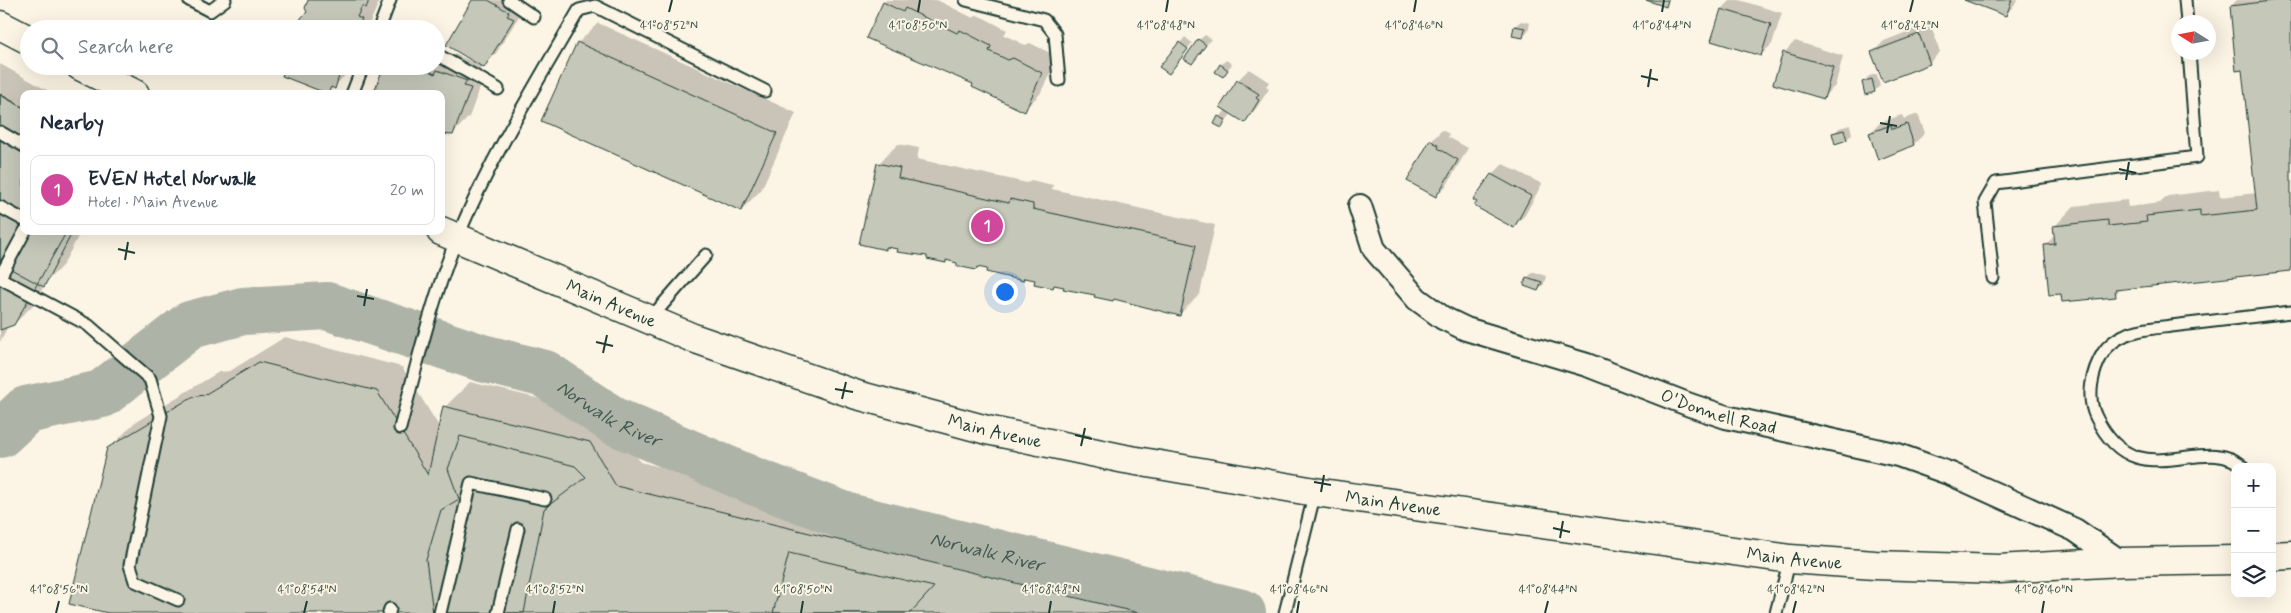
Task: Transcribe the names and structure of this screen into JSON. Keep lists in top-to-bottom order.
{
  "streets": {
    "main road": ["Main Avenue"],
    "street": ["O'Donnell Road"]
  },
  "crossings": [
    ["Main Avenue", "O'Donnell Road"]
  ],
  "water": ["Norwalk River"],
  "north": "left",
  "page": {
    "search": "Search here",
    "heading": "Nearby",
    "list": [
      {
        "mark": "1",
        "name": "EVEN Hotel Norwalk",
        "note": "Hotel · Main Avenue",
        "value": "20 m"
      }
    ],
    "pins": "1",
    "map_buttons": ["+", "−"]
  },
  "coordinates": [
    "41°08'52\"N",
    "41°08'50\"N",
    "41°08'48\"N",
    "41°08'46\"N",
    "41°08'44\"N",
    "41°08'42\"N",
    "41°08'56\"N",
    "41°08'54\"N",
    "41°08'40\"N"
  ]
}
